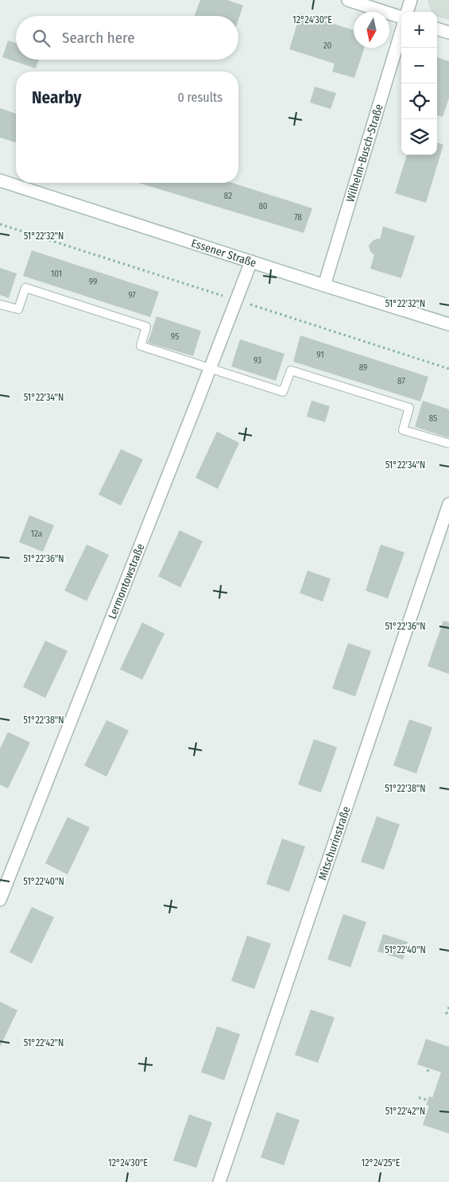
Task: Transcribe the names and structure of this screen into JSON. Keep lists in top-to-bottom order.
{
  "streets": {
    "street": [
      "Wilhelm-Busch-Straße",
      "Essener Straße",
      "Lermontowstraße",
      "Mitschurinstraße"
    ]
  },
  "crossings": [
    ["Wilhelm-Busch-Straße", "Essener Straße"],
    ["Essener Straße", "Lermontowstraße"]
  ],
  "house_numbers": [
    "20",
    "82",
    "80",
    "78",
    "101",
    "99",
    "97",
    "95",
    "91",
    "93",
    "89",
    "87",
    "85",
    "12a"
  ],
  "north": "bottom",
  "page": {
    "map_buttons": ["+", "−"],
    "search": "Search here",
    "heading": ["Nearby", "0 results"]
  },
  "coordinates": [
    "12°24'30\"E",
    "51°22'32\"N",
    "51°22'34\"N",
    "51°22'36\"N",
    "51°22'38\"N",
    "51°22'40\"N",
    "51°22'42\"N",
    "12°24'25\"E"
  ]
}
